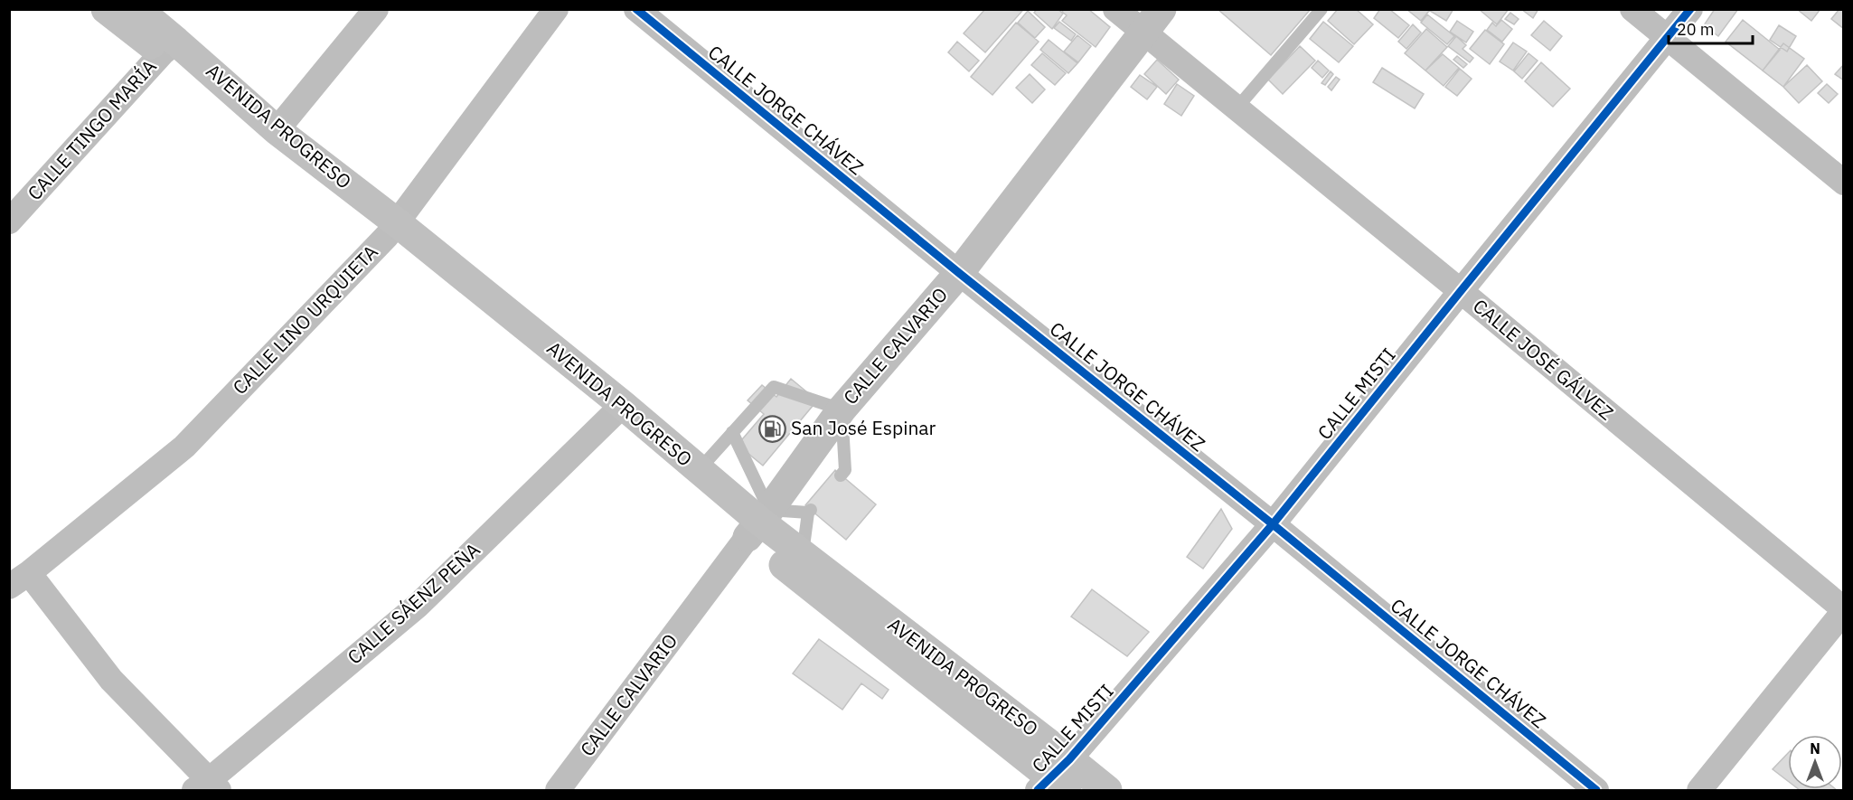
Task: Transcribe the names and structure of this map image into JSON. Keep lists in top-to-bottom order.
{
  "streets": {
    "main road": ["AVENIDA PROGRESO"],
    "street": [
      "CALLE JORGE CHÁVEZ",
      "CALLE TINGO MARÍA",
      "CALLE LINO URQUIETA",
      "CALLE CALVARIO",
      "CALLE JOSÉ GÁLVEZ",
      "CALLE MISTI",
      "CALLE SÁENZ PEÑA"
    ]
  },
  "crossings": [
    ["CALLE JORGE CHÁVEZ", "CALLE CALVARIO"],
    ["CALLE JORGE CHÁVEZ", "CALLE MISTI"],
    ["AVENIDA PROGRESO", "CALLE TINGO MARÍA"],
    ["AVENIDA PROGRESO", "CALLE LINO URQUIETA"],
    ["AVENIDA PROGRESO", "CALLE CALVARIO"],
    ["AVENIDA PROGRESO", "CALLE MISTI"],
    ["AVENIDA PROGRESO", "CALLE SÁENZ PEÑA"],
    ["CALLE CALVARIO", "CALLE JOSÉ GÁLVEZ"],
    ["CALLE JOSÉ GÁLVEZ", "CALLE MISTI"]
  ],
  "places": {
    "fuel station": ["San José Espinar"]
  },
  "scale_bar": "20 m",
  "north": "top"
}
